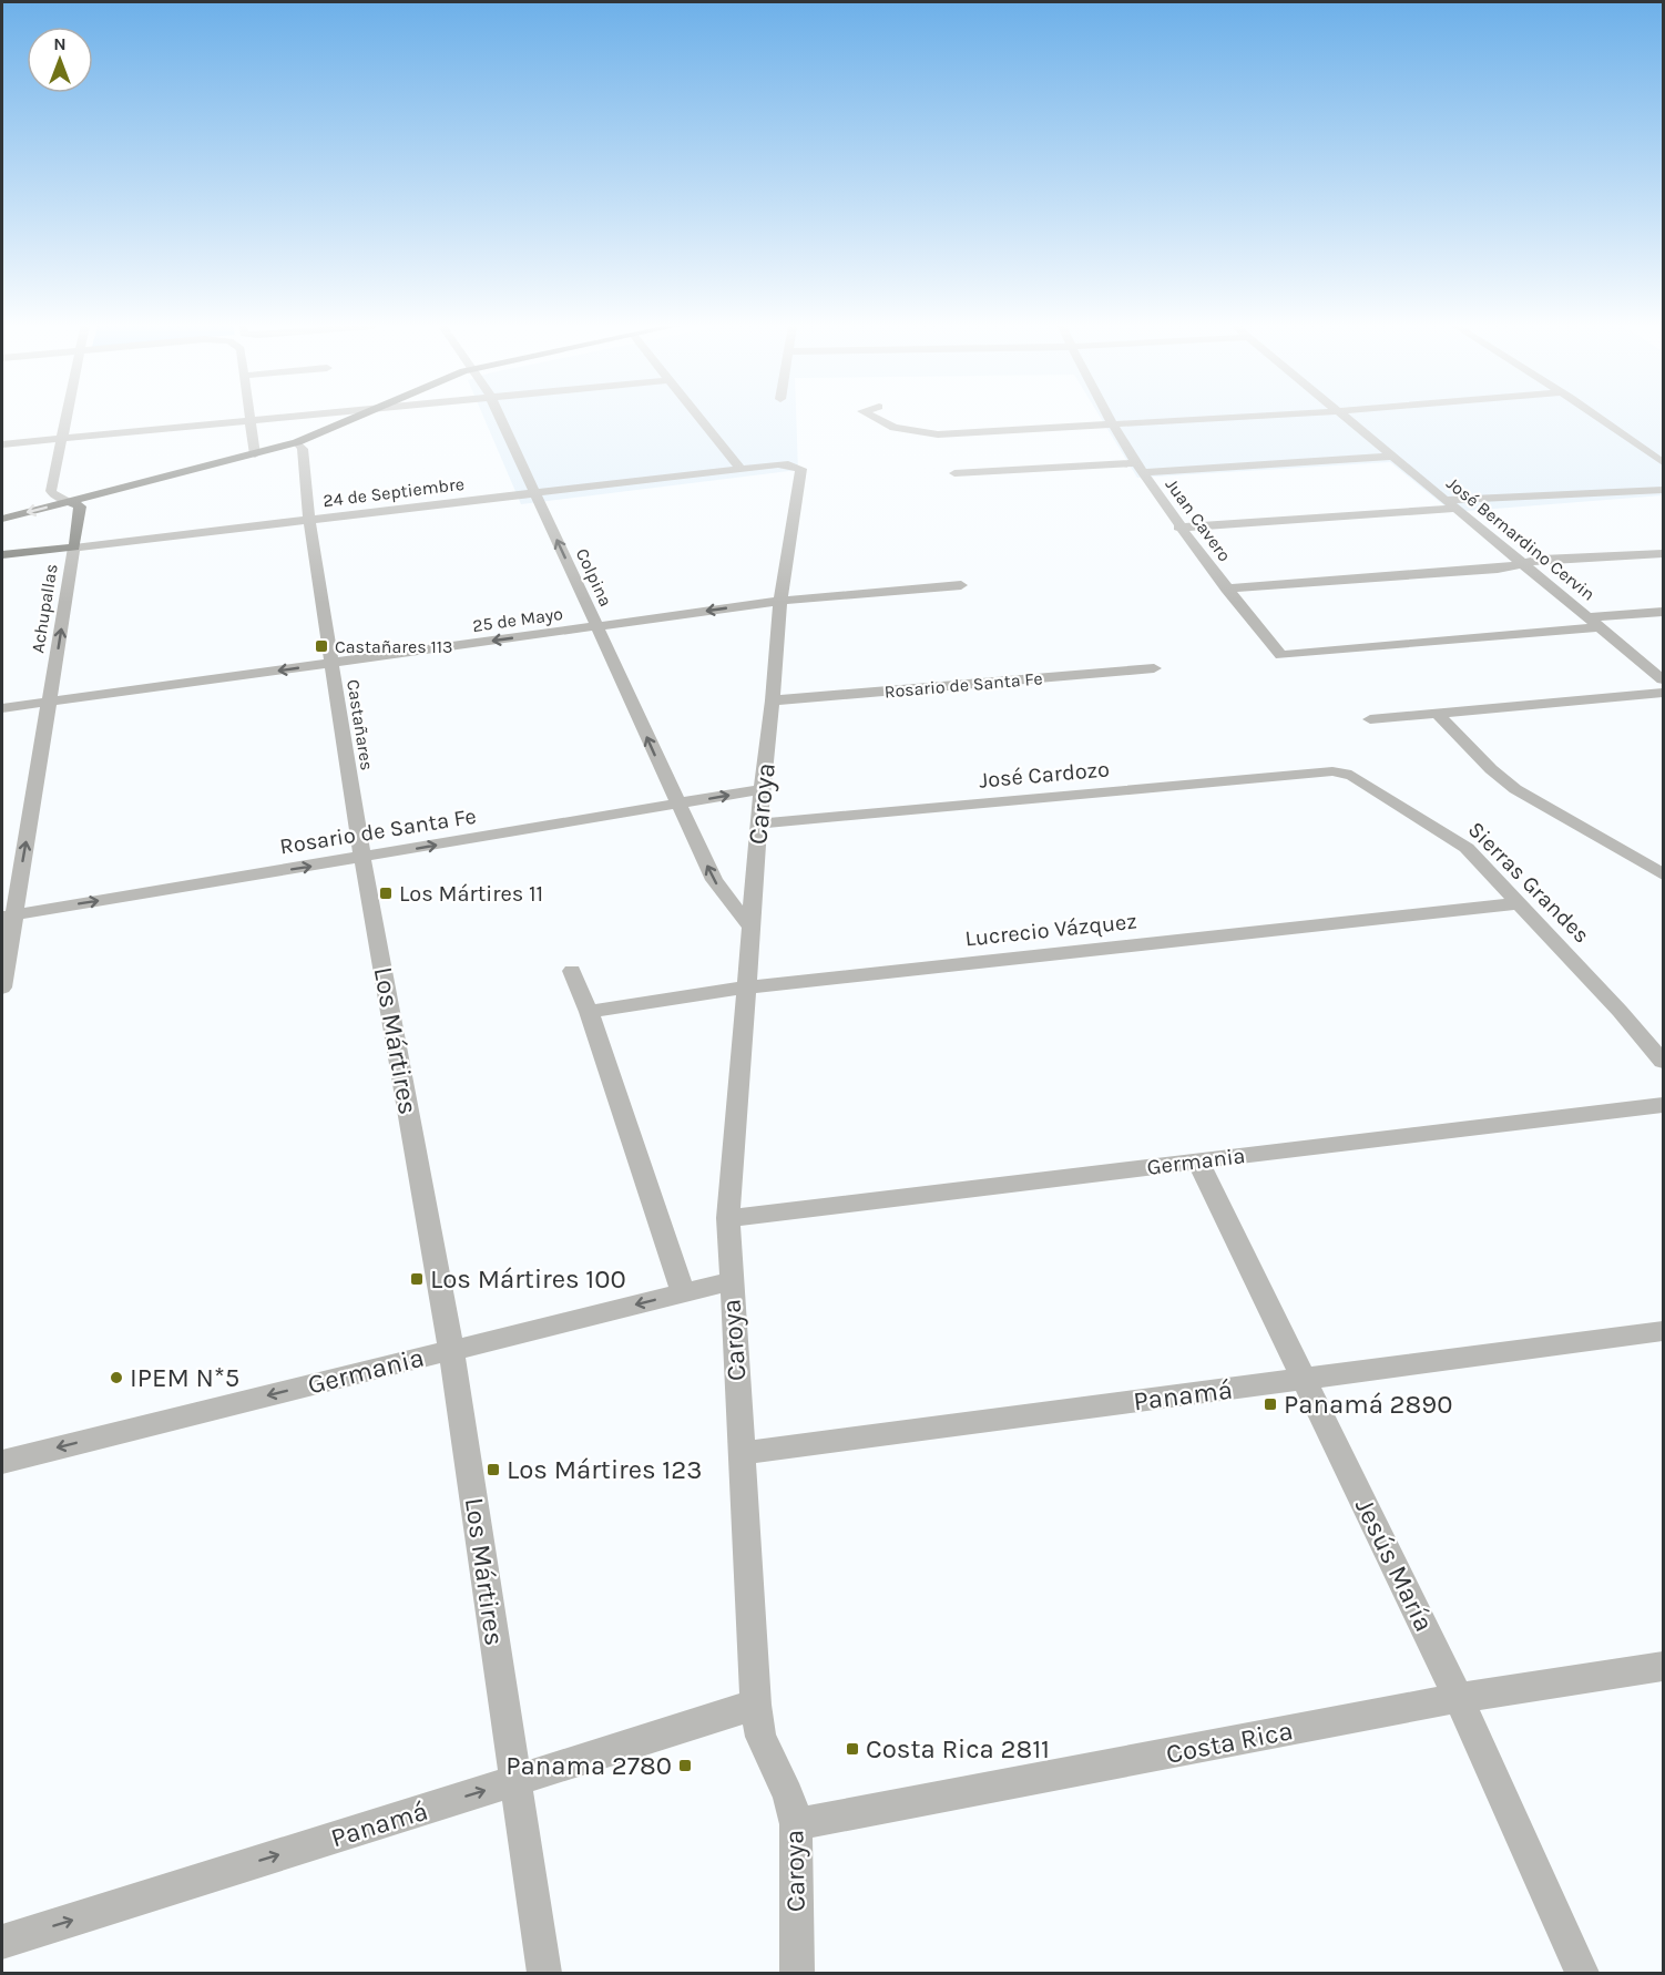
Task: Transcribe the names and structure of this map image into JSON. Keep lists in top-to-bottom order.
{
  "streets": {
    "main road": ["24 de Septiembre", "Achupallas"],
    "street": [
      "Juan Cavero",
      "José Bernardino Cervin",
      "Colpina",
      "25 de Mayo",
      "Rosario de Santa Fe",
      "Castañares",
      "José Cardozo",
      "Caroya",
      "Sierras Grandes",
      "Lucrecio Vázquez",
      "Los Mártires",
      "Germania",
      "Panamá",
      "Jesús María",
      "Costa Rica"
    ]
  },
  "crossings": [
    ["24 de Septiembre", "Colpina"],
    ["24 de Septiembre", "Achupallas"],
    ["24 de Septiembre", "Castañares"],
    ["24 de Septiembre", "Caroya"],
    ["Juan Cavero", "José Bernardino Cervin"],
    ["Colpina", "25 de Mayo"],
    ["Colpina", "Rosario de Santa Fe"],
    ["Colpina", "Caroya"],
    ["Achupallas", "25 de Mayo"],
    ["Achupallas", "Rosario de Santa Fe"],
    ["25 de Mayo", "Castañares"],
    ["25 de Mayo", "Caroya"],
    ["Rosario de Santa Fe", "Castañares"],
    ["Rosario de Santa Fe", "Caroya"],
    ["Rosario de Santa Fe", "Los Mártires"],
    ["Castañares", "Los Mártires"],
    ["José Cardozo", "Caroya"],
    ["José Cardozo", "Sierras Grandes"],
    ["Caroya", "Lucrecio Vázquez"],
    ["Caroya", "Germania"],
    ["Caroya", "Panamá"],
    ["Caroya", "Costa Rica"],
    ["Sierras Grandes", "Lucrecio Vázquez"],
    ["Los Mártires", "Germania"],
    ["Los Mártires", "Panamá"],
    ["Germania", "Jesús María"],
    ["Panamá", "Jesús María"],
    ["Jesús María", "Costa Rica"]
  ],
  "one_way": [
    "Colpina",
    "Achupallas",
    "25 de Mayo",
    "Rosario de Santa Fe",
    "Germania"
  ],
  "places": {
    "transit": [
      "Castañares 113",
      "Los Mártires 11",
      "Los Mártires 100",
      "Panamá 2890",
      "Los Mártires 123",
      "Costa Rica 2811",
      "Panama 2780"
    ],
    "other": ["IPEM N*5"]
  },
  "north": "top"
}
